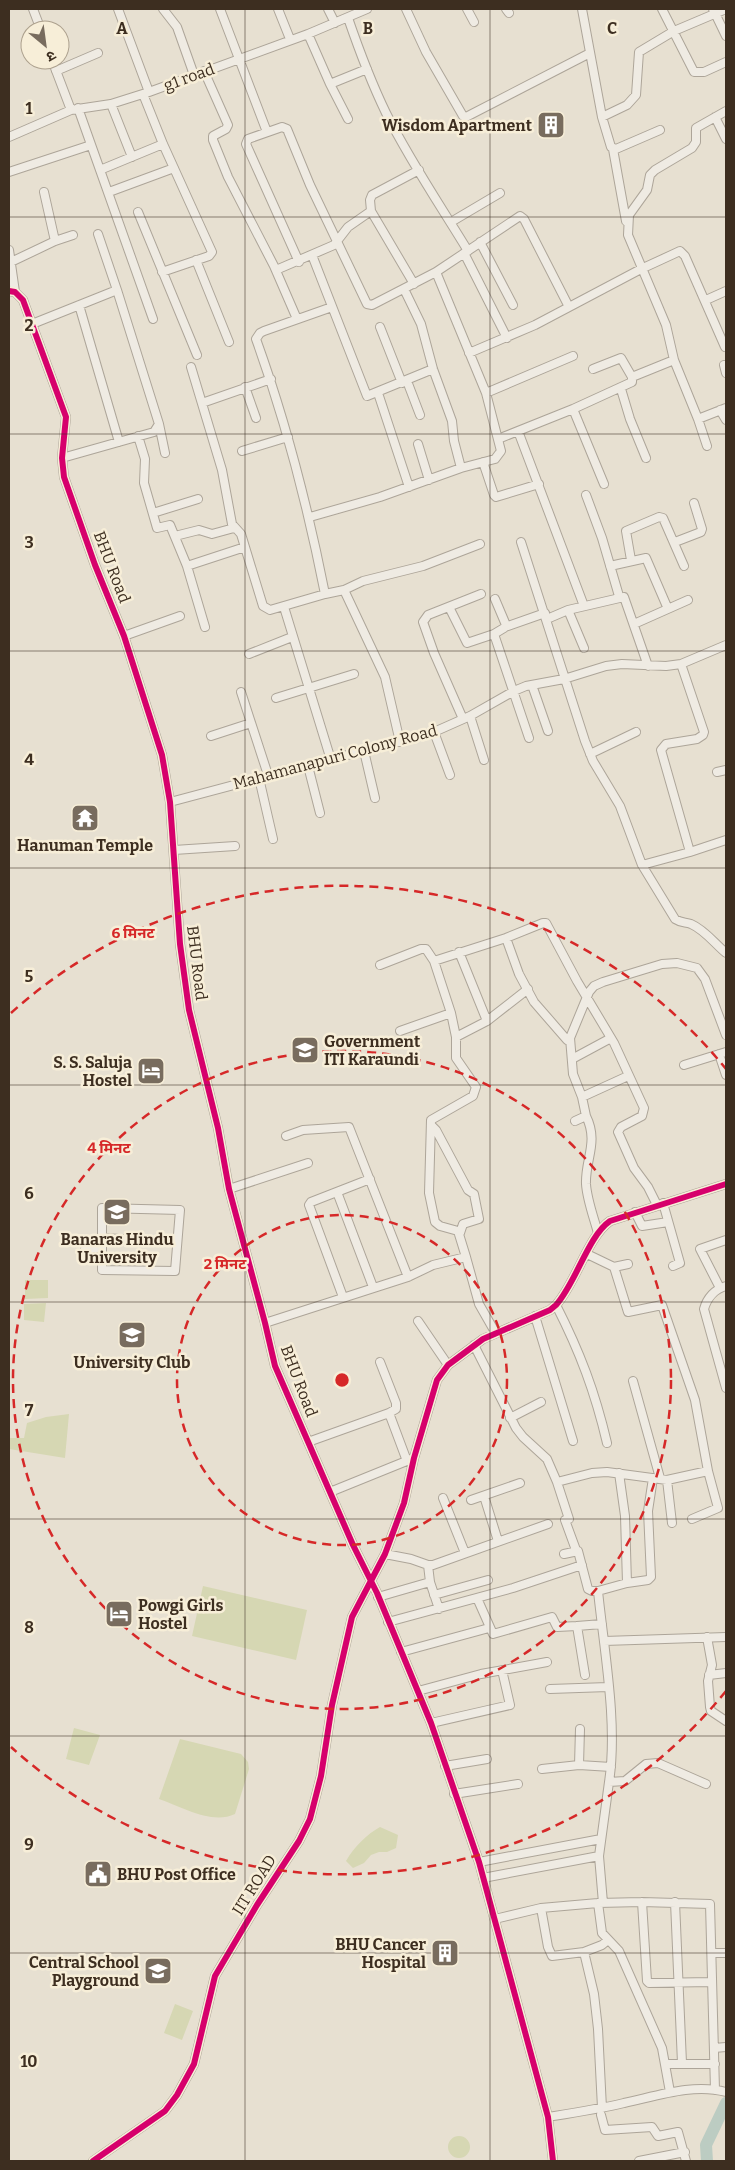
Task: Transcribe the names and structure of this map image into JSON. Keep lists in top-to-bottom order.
{
  "streets": {
    "street": [
      "g1 road",
      "BHU Road",
      "Mahamanapuri Colony Road",
      "IIT ROAD"
    ]
  },
  "crossings": [
    ["BHU Road", "Mahamanapuri Colony Road"],
    ["BHU Road", "IIT ROAD"]
  ],
  "places": {
    "building": ["Wisdom Apartment", "BHU Cancer Hospital"],
    "temple": ["Hanuman Temple"],
    "school or university": [
      "Government ITI Karaundi",
      "Banaras Hindu University",
      "University Club",
      "Central School Playground"
    ],
    "hotel": ["S. S. Saluja Hostel", "Powgi Girls Hostel"],
    "public building": ["BHU Post Office"]
  },
  "north": "bottom right",
  "grid": {
    "columns": ["A", "B", "C"],
    "rows": [
      "1",
      "2",
      "3",
      "4",
      "5",
      "6",
      "7",
      "8",
      "9",
      "10"
    ]
  },
  "rings": ["6 मिनट", "4 मिनट", "2 मिनट"]
}
